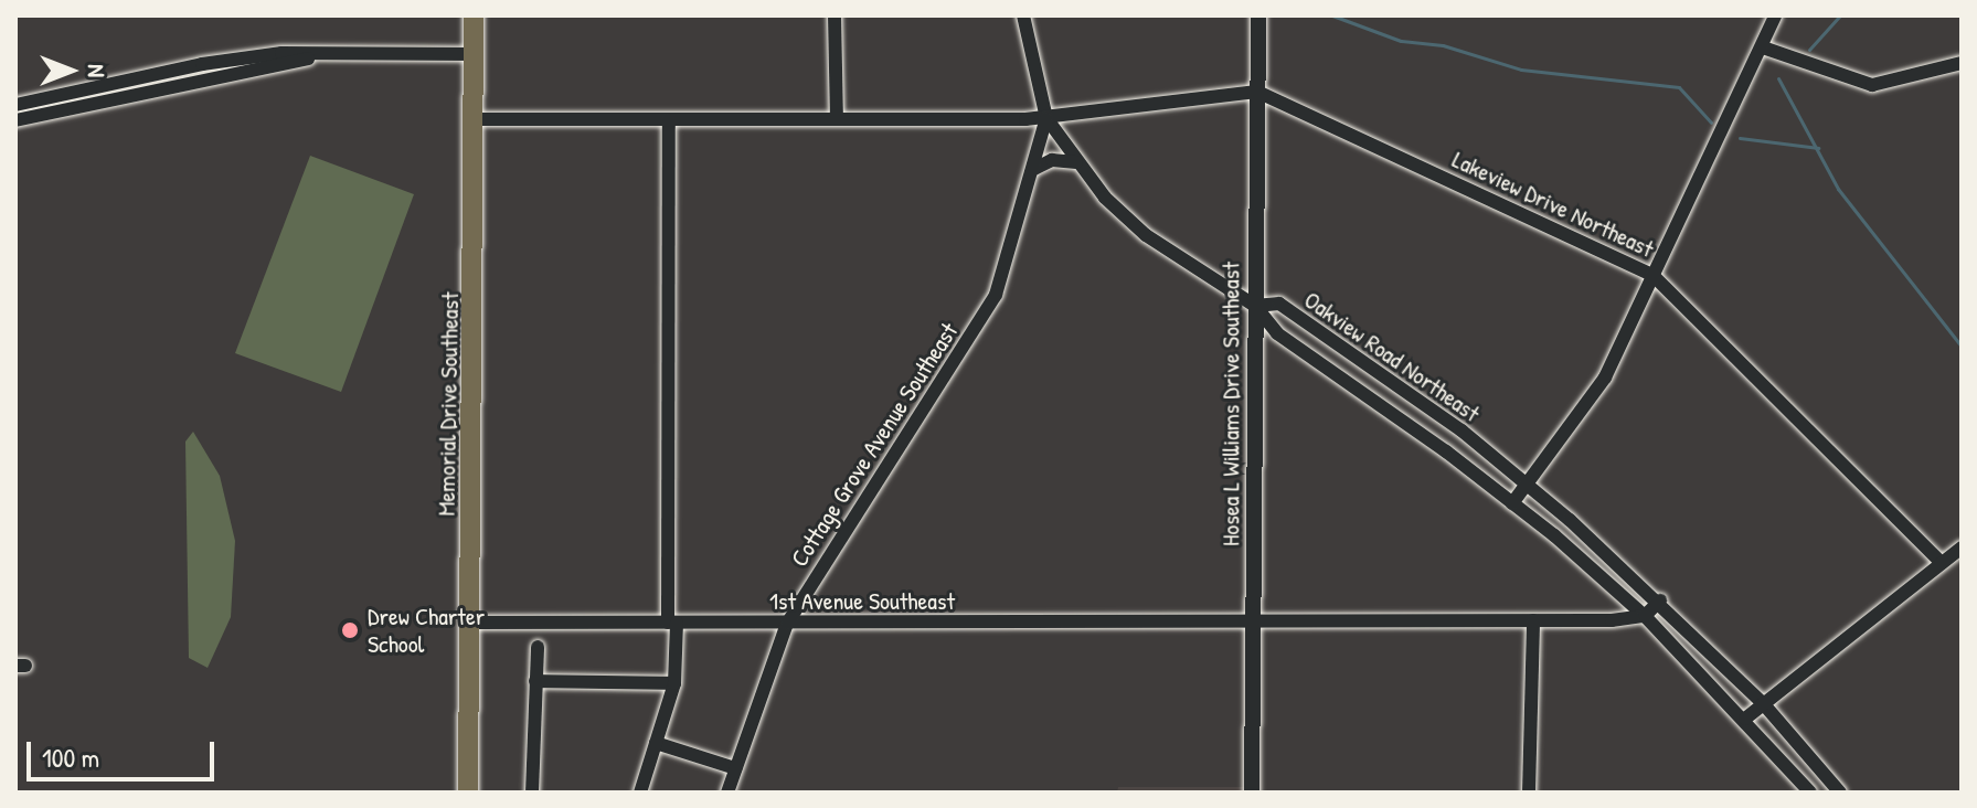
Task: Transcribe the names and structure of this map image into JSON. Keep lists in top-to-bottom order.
{
  "streets": {
    "main road": ["Memorial Drive Southeast"],
    "street": [
      "Lakeview Drive Northeast",
      "Oakview Road Northeast",
      "Hosea L Williams Drive Southeast",
      "Cottage Grove Avenue Southeast",
      "1st Avenue Southeast"
    ]
  },
  "crossings": [
    ["Lakeview Drive Northeast", "Hosea L Williams Drive Southeast"],
    ["Oakview Road Northeast", "Hosea L Williams Drive Southeast"],
    ["Oakview Road Northeast", "1st Avenue Southeast"],
    ["Memorial Drive Southeast", "1st Avenue Southeast"],
    ["Hosea L Williams Drive Southeast", "1st Avenue Southeast"],
    ["Cottage Grove Avenue Southeast", "1st Avenue Southeast"]
  ],
  "places": ["Drew Charter School"],
  "scale_bar": "100 m",
  "north": "right"
}
